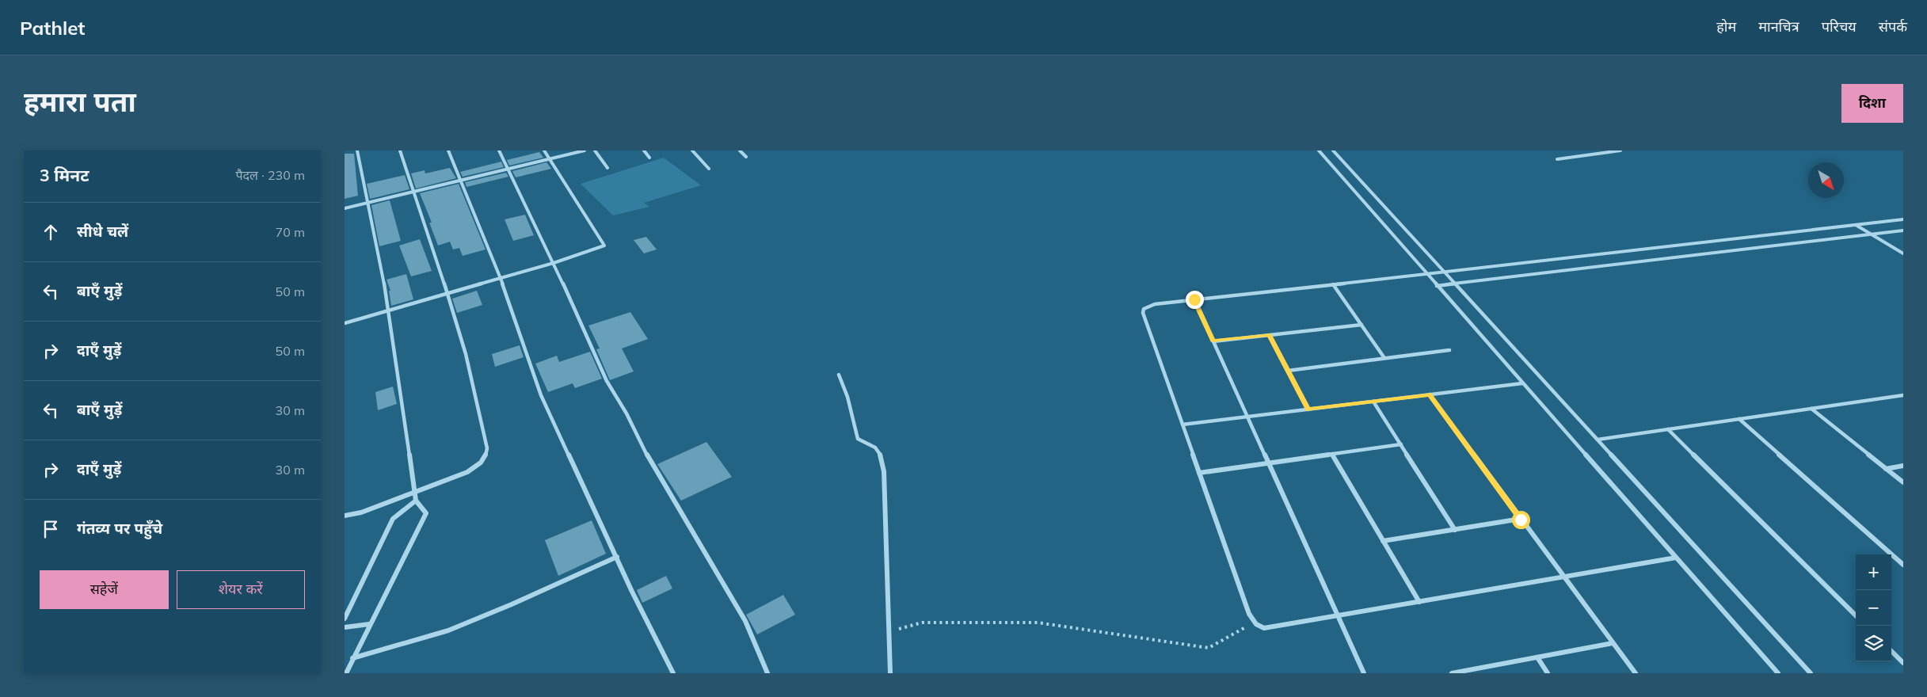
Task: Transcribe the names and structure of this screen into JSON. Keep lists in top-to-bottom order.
{
  "north": "bottom right",
  "page": {
    "header": "Pathlet",
    "nav": [
      "होम",
      "मानचित्र",
      "परिचय",
      "संपर्क"
    ],
    "title": "हमारा पता",
    "buttons": [
      "दिशा",
      ["सहेजें", "शेयर करें"]
    ],
    "heading": ["3 मिनट", "पैदल · 230 m"],
    "list": [
      ["सीधे चलें", "70 m"],
      ["बाएँ मुड़ें", "50 m"],
      ["दाएँ मुड़ें", "50 m"],
      ["बाएँ मुड़ें", "30 m"],
      ["दाएँ मुड़ें", "30 m"],
      "गंतव्य पर पहुँचे"
    ],
    "map_buttons": ["+", "−"]
  }
}
